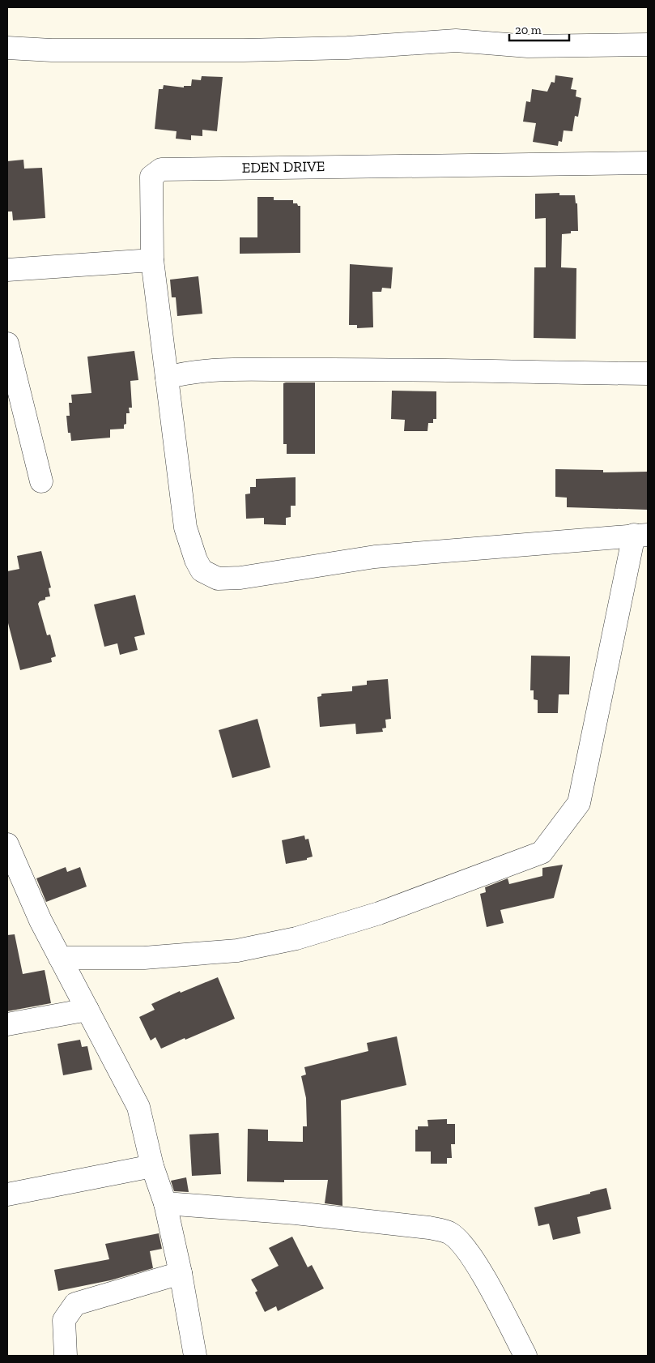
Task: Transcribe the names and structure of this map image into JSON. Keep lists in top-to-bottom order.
{
  "streets": {
    "street": ["EDEN DRIVE"]
  },
  "scale_bar": "20 m"
}
